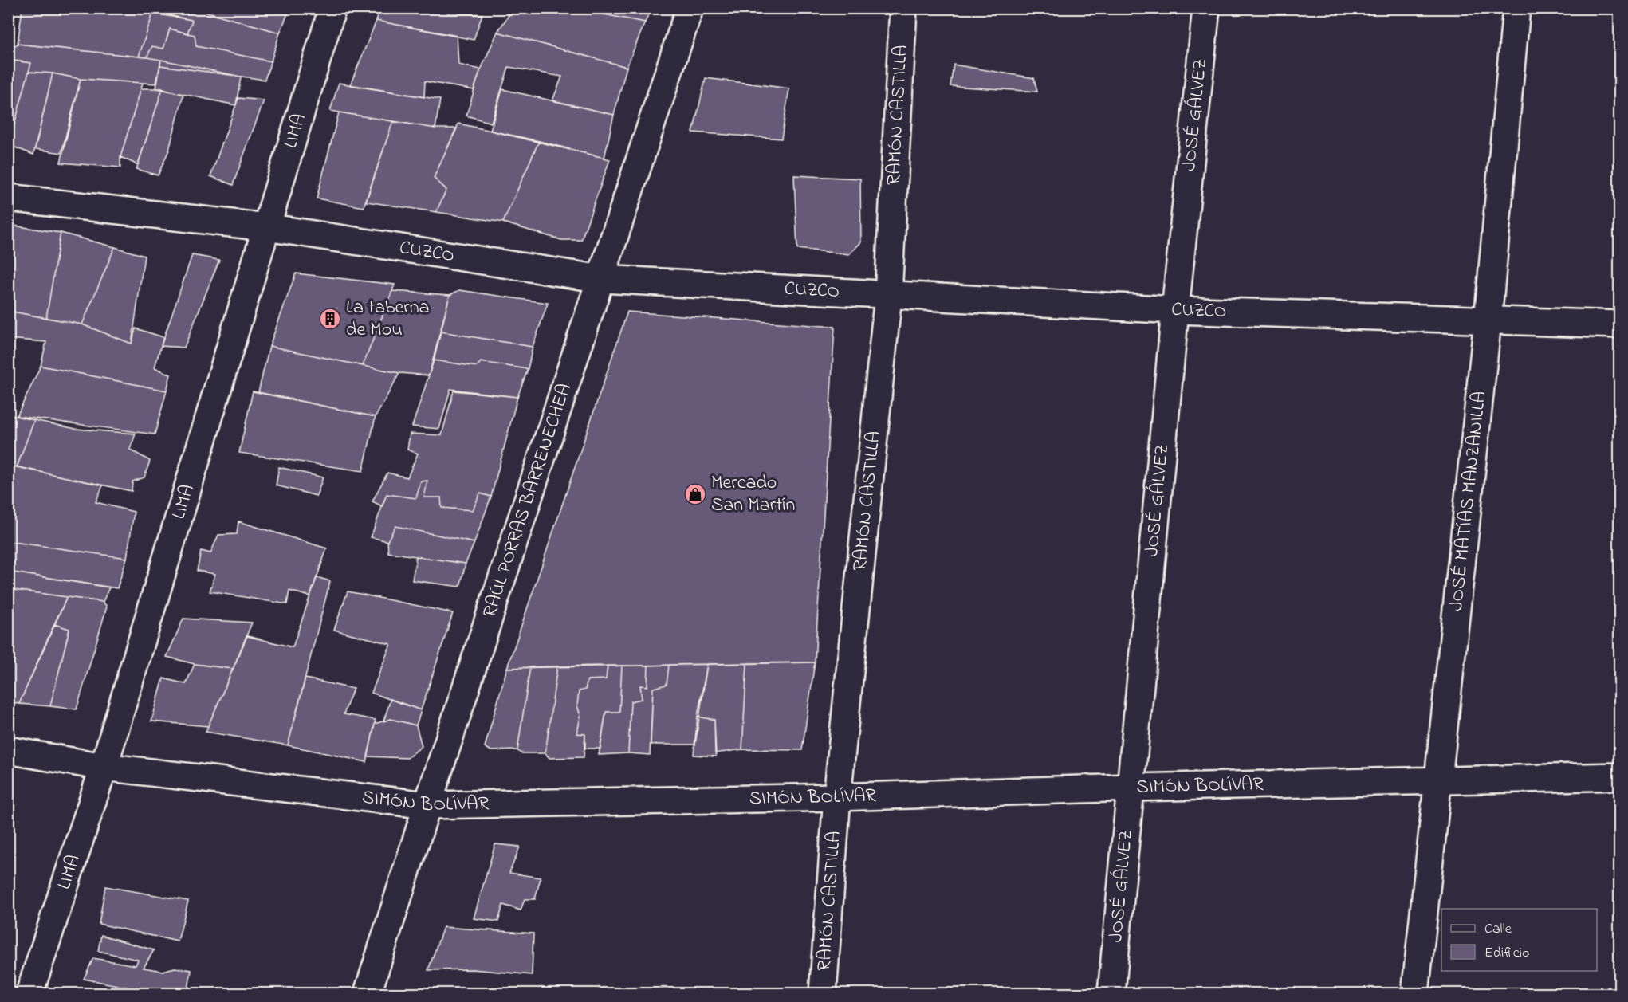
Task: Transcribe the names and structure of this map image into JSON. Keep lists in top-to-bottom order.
{
  "streets": {
    "street": [
      "RAMÓN CASTILLA",
      "JOSÉ GÁLVEZ",
      "LIMA",
      "CUZCO",
      "RAÚL PORRAS BARRENECHEA",
      "JOSÉ MATÍAS MANZANILLA",
      "SIMÓN BOLÍVAR"
    ]
  },
  "crossings": [
    ["RAMÓN CASTILLA", "CUZCO"],
    ["RAMÓN CASTILLA", "SIMÓN BOLÍVAR"],
    ["JOSÉ GÁLVEZ", "CUZCO"],
    ["JOSÉ GÁLVEZ", "SIMÓN BOLÍVAR"],
    ["LIMA", "CUZCO"],
    ["LIMA", "SIMÓN BOLÍVAR"],
    ["CUZCO", "RAÚL PORRAS BARRENECHEA"],
    ["CUZCO", "JOSÉ MATÍAS MANZANILLA"],
    ["RAÚL PORRAS BARRENECHEA", "SIMÓN BOLÍVAR"],
    ["JOSÉ MATÍAS MANZANILLA", "SIMÓN BOLÍVAR"]
  ],
  "places": {
    "building": ["La taberna de Mou"],
    "shop": ["Mercado San Martín"]
  },
  "legend": ["Calle", "Edificio"]
}
